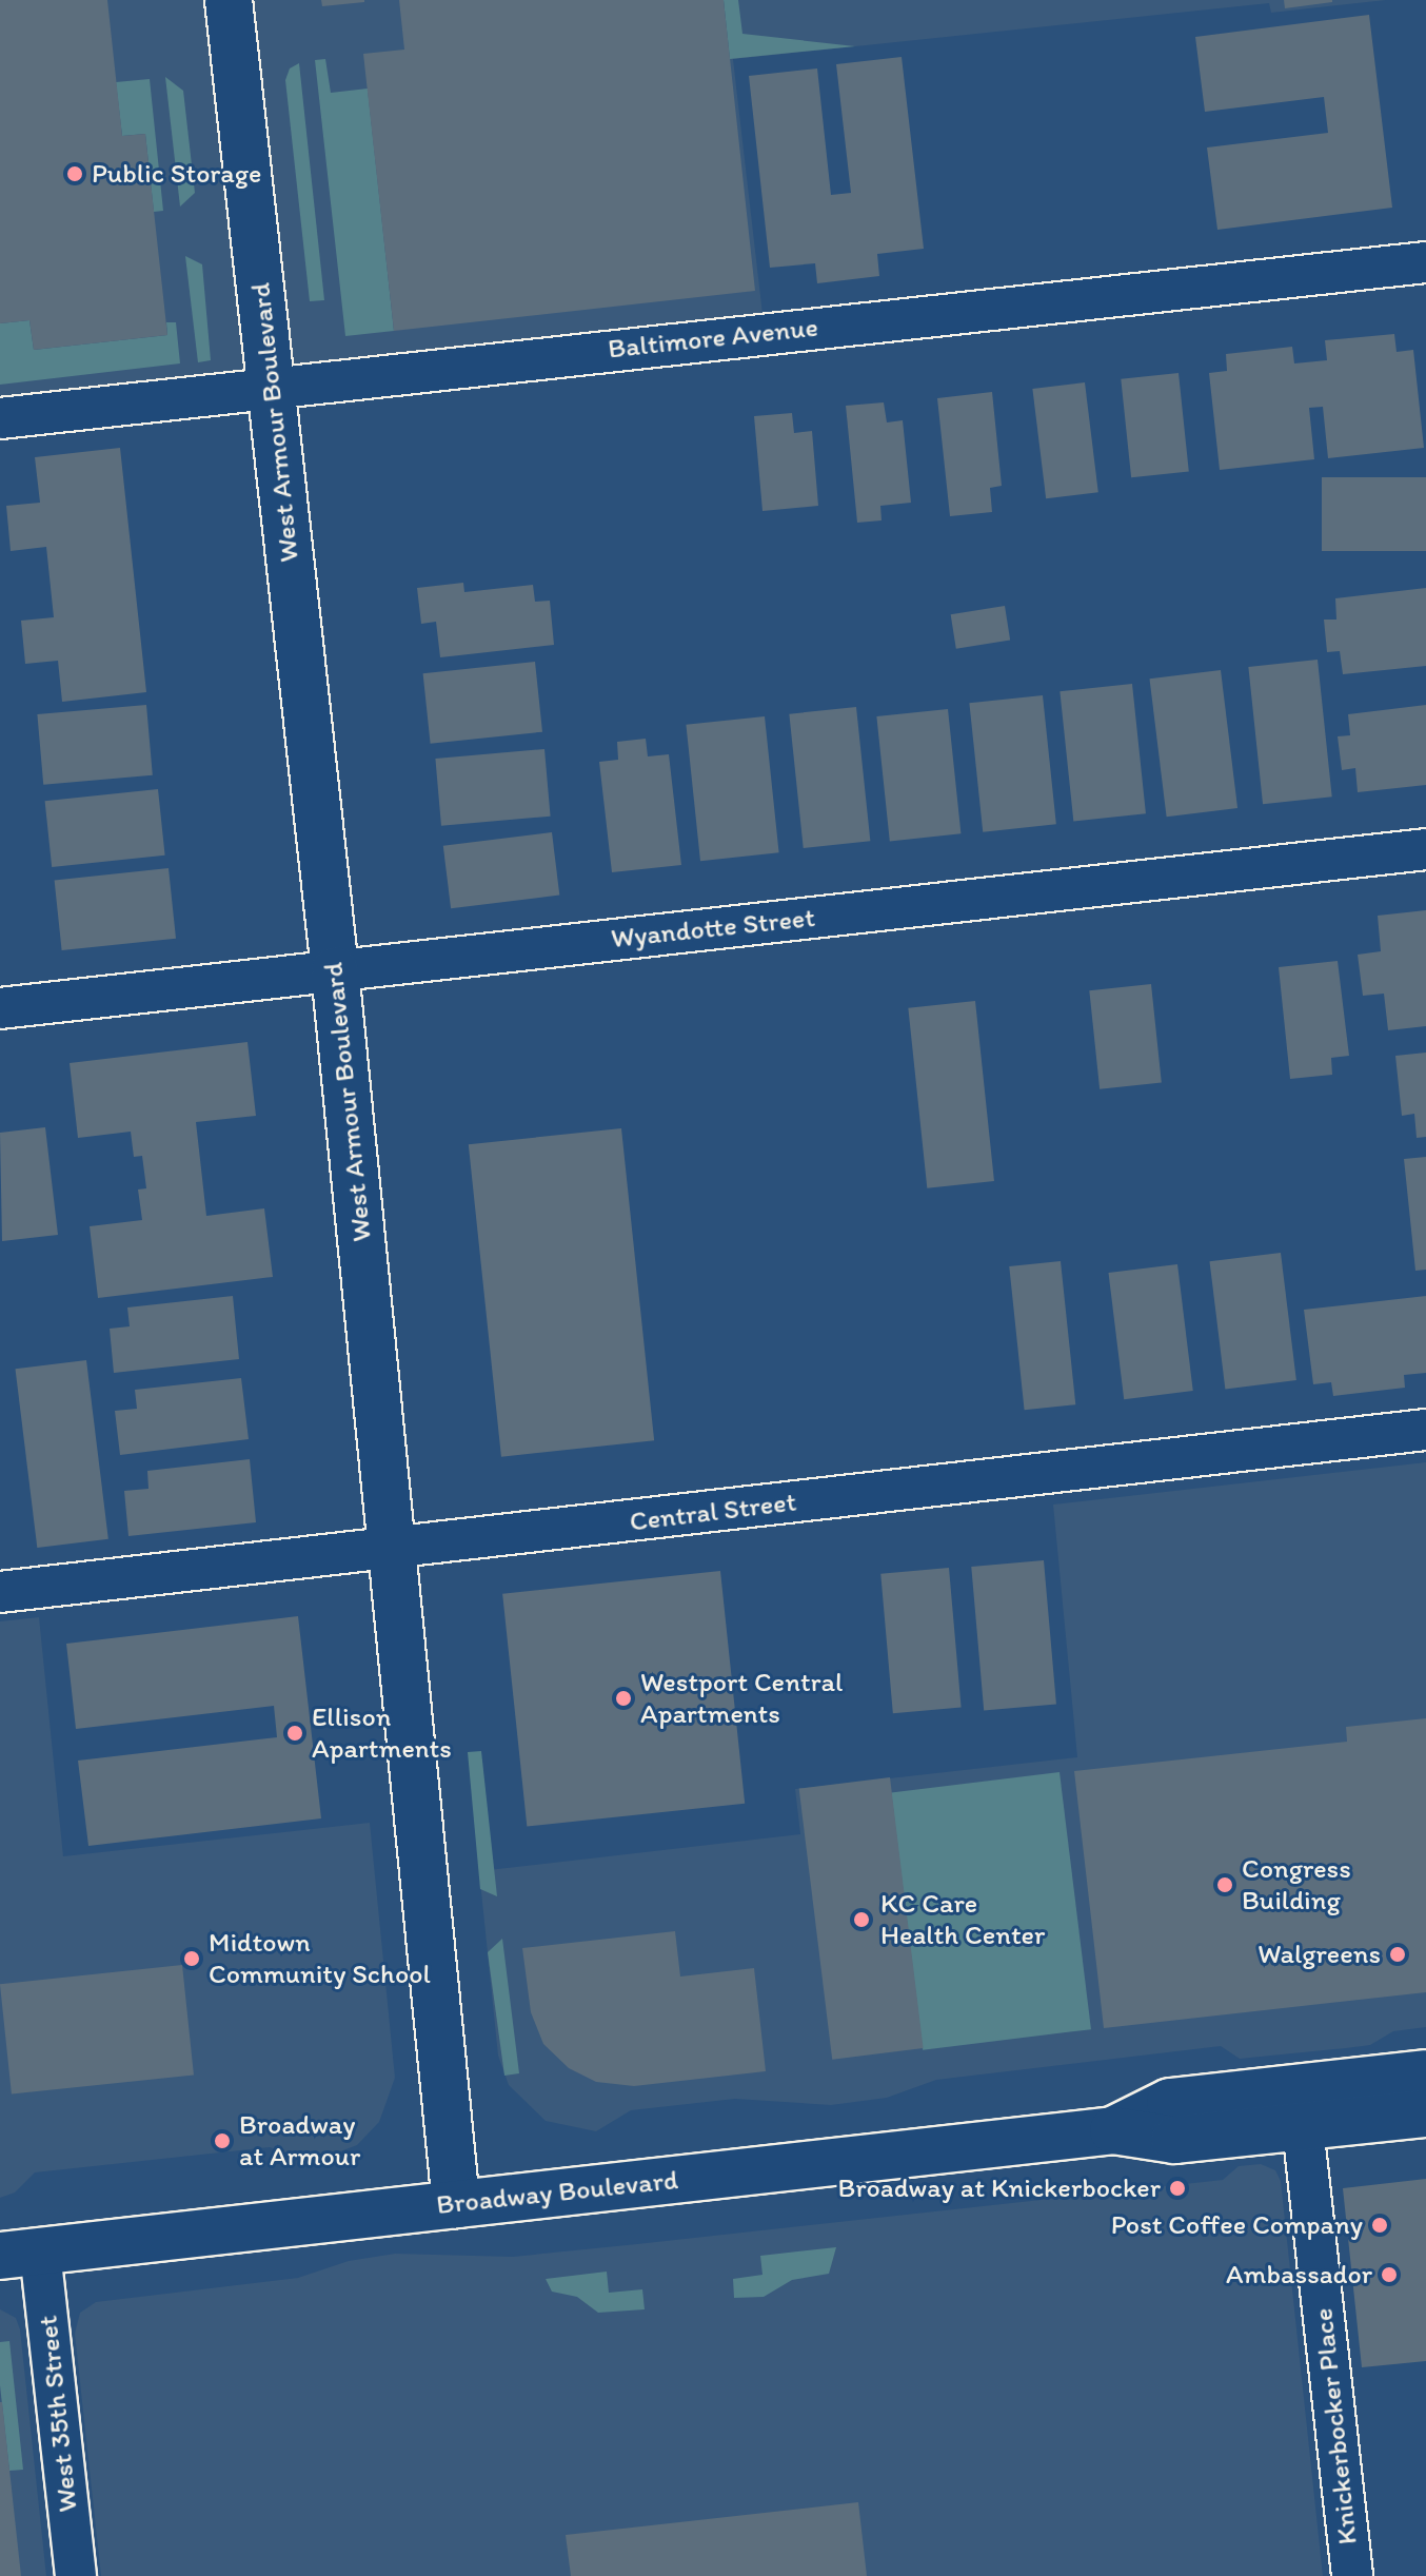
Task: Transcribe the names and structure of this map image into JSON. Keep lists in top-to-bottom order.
{
  "streets": {
    "main road": ["West Armour Boulevard", "Broadway Boulevard"],
    "street": [
      "Baltimore Avenue",
      "Wyandotte Street",
      "Central Street",
      "West 35th Street",
      "Knickerbocker Place"
    ]
  },
  "crossings": [
    ["Baltimore Avenue", "West Armour Boulevard"],
    ["West Armour Boulevard", "Wyandotte Street"],
    ["West Armour Boulevard", "Central Street"],
    ["West Armour Boulevard", "Broadway Boulevard"],
    ["Broadway Boulevard", "West 35th Street"],
    ["Broadway Boulevard", "Knickerbocker Place"]
  ],
  "places": [
    "Public Storage",
    "Westport Central Apartments",
    "Ellison Apartments",
    "Congress Building",
    "KC Care Health Center",
    "Walgreens",
    "Midtown Community School",
    "Broadway at Armour",
    "Broadway at Knickerbocker",
    "Post Coffee Company",
    "Ambassador"
  ]
}
